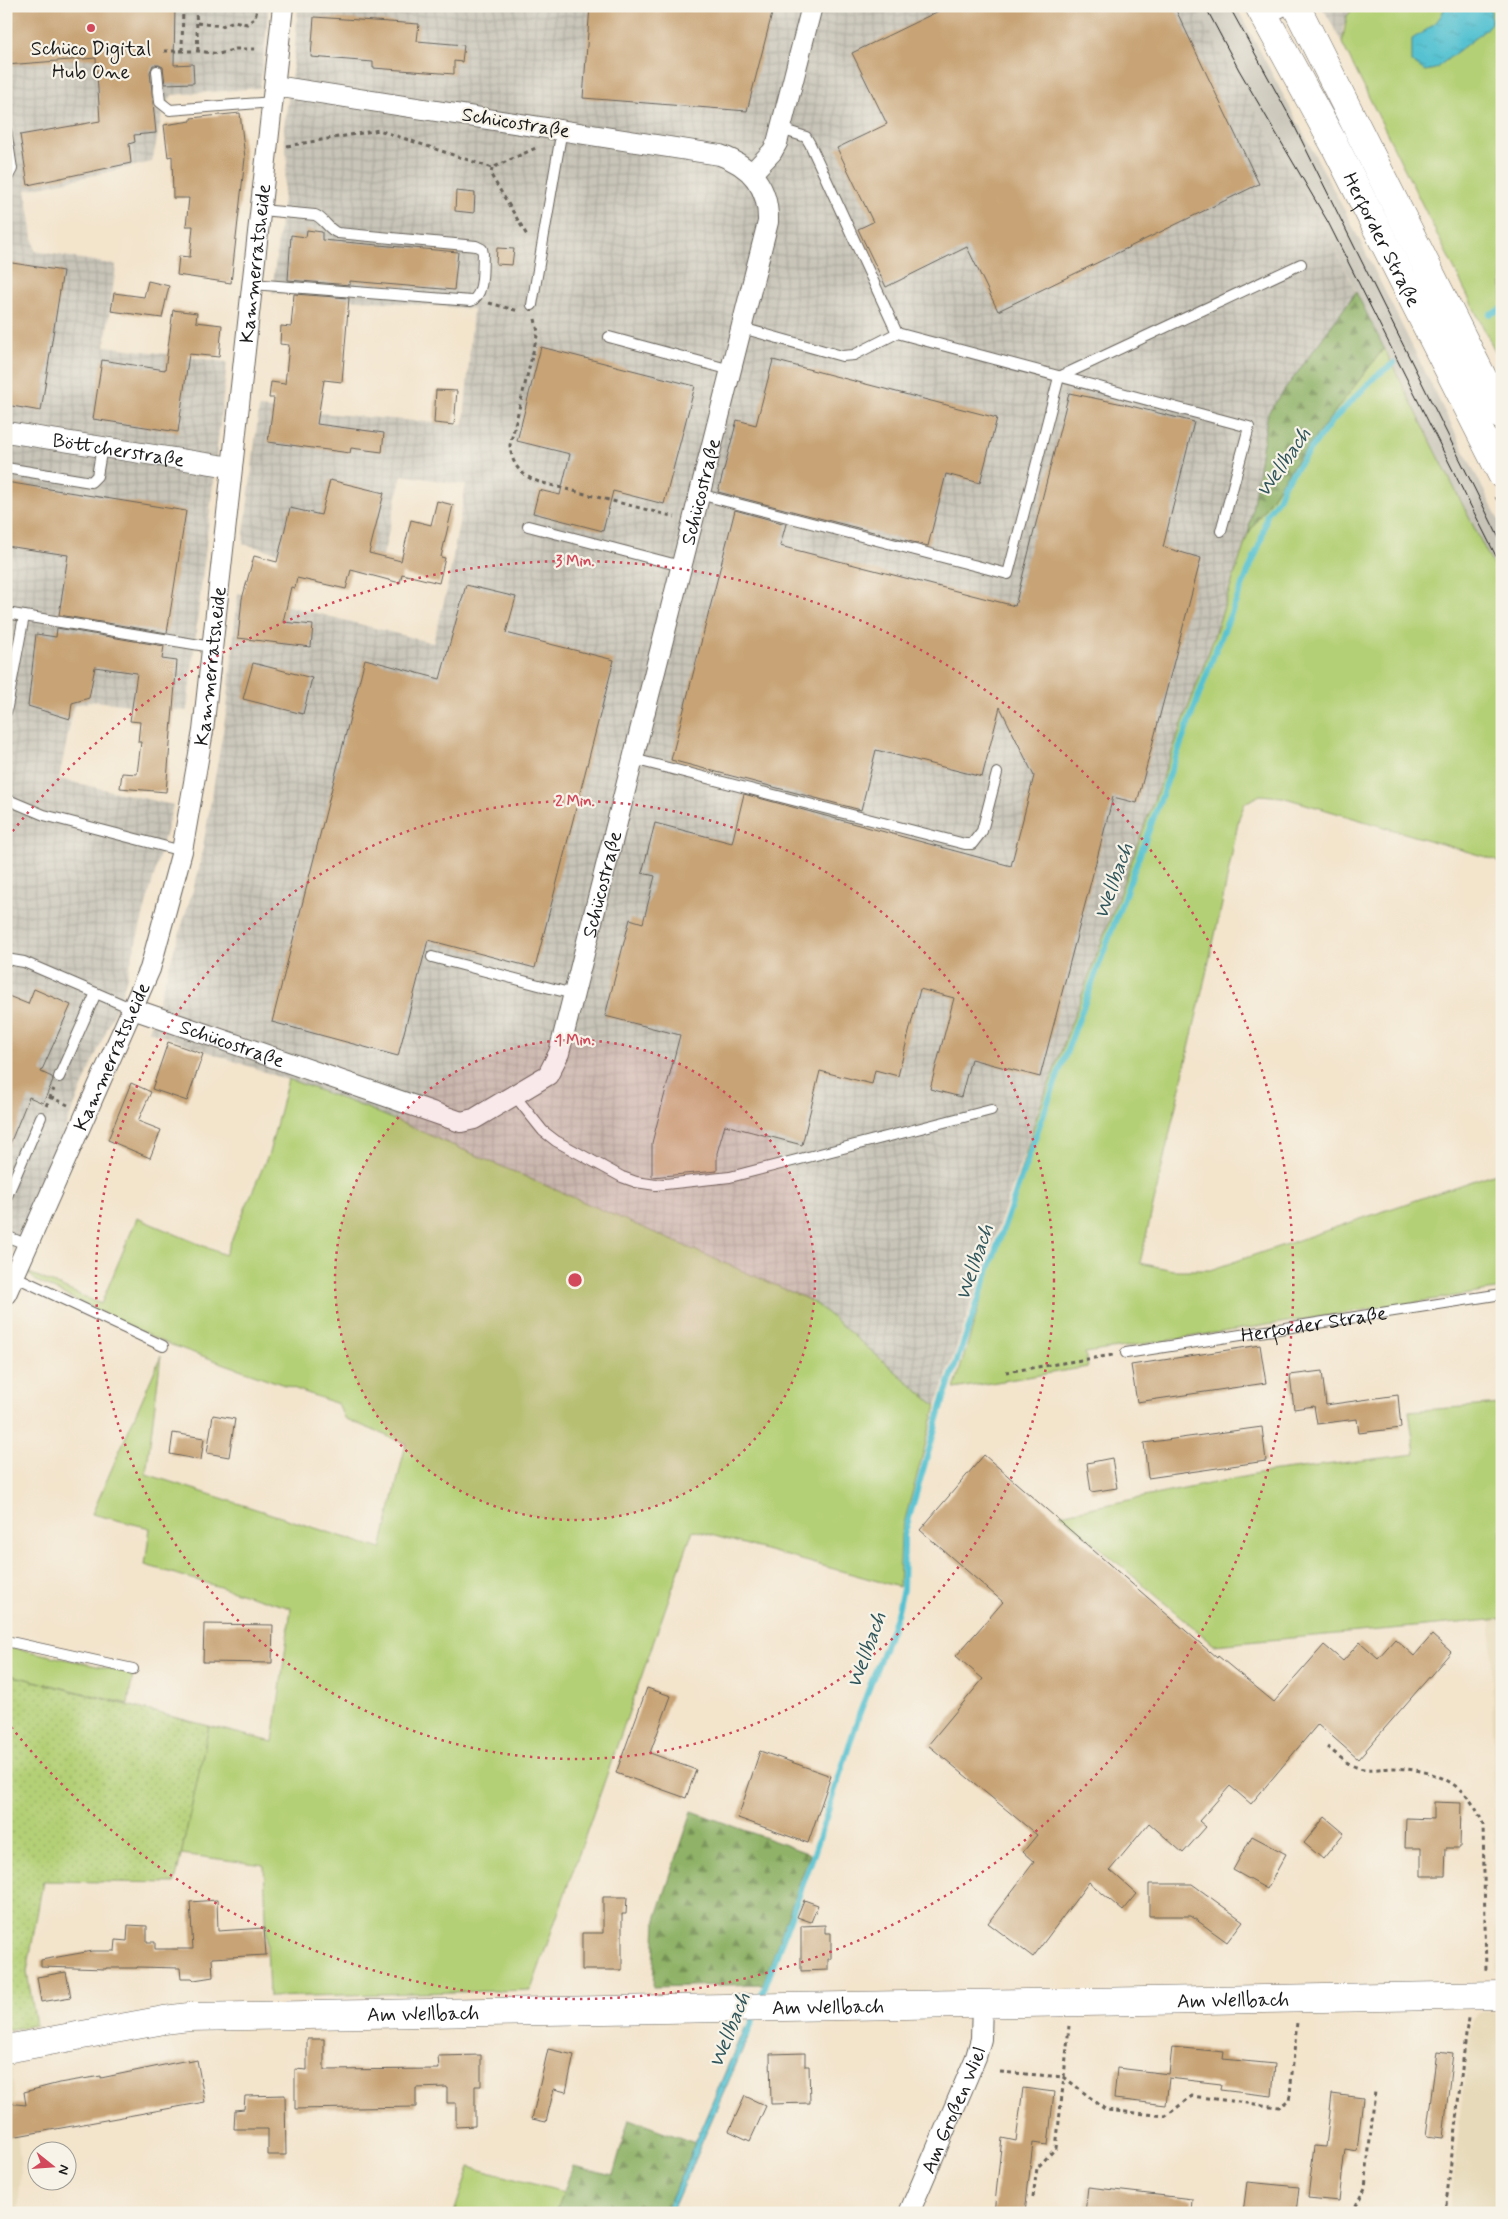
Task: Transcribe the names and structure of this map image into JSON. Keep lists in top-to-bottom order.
{
  "streets": {
    "main road": ["Herforder Straße", "Am Wellbach"],
    "street": [
      "Schücostraße",
      "Kammerratsheide",
      "Böttcherstraße",
      "Am Großen Wiel"
    ]
  },
  "crossings": [
    ["Schücostraße", "Kammerratsheide"],
    ["Kammerratsheide", "Böttcherstraße"],
    ["Am Wellbach", "Am Großen Wiel"]
  ],
  "water": ["Wellbach"],
  "places": ["Schüco Digital Hub One"],
  "north": "right",
  "rings": ["3 Min.", "2 Min.", "1 Min."]
}
